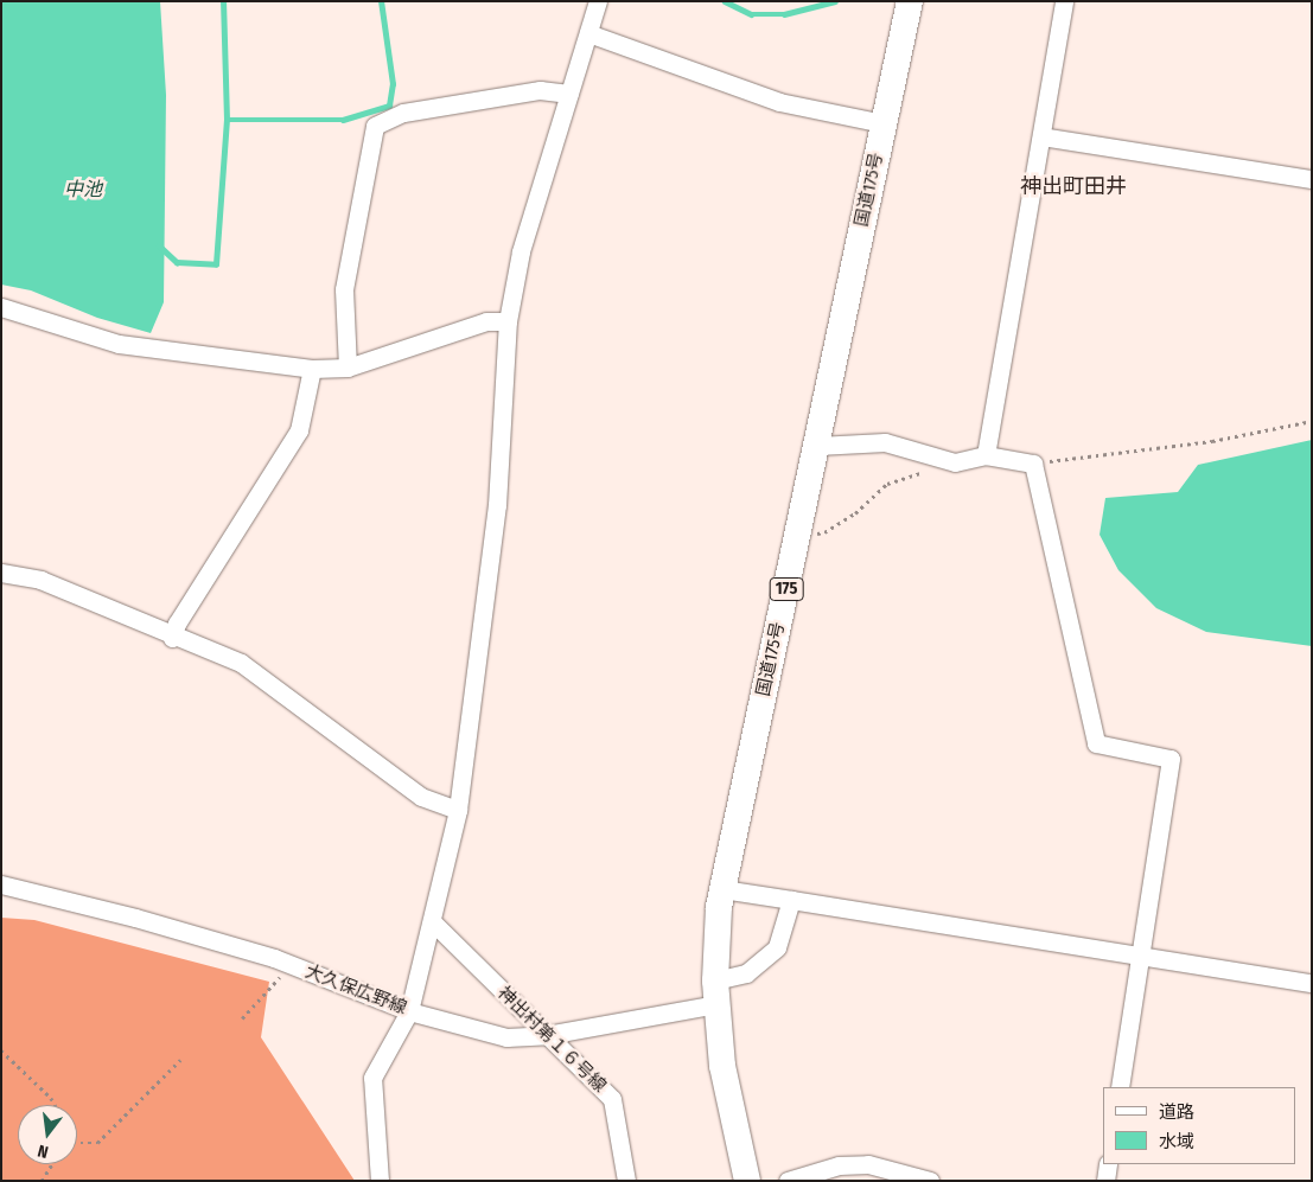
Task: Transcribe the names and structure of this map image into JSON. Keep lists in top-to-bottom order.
{
  "streets": {
    "highway": ["国道175号", "175"],
    "street": ["大久保広野線", "神出村第１６号線"]
  },
  "crossings": [
    ["国道175号", "大久保広野線"],
    ["大久保広野線", "神出村第１６号線"]
  ],
  "districts": ["神出町田井"],
  "water": ["中池"],
  "legend": ["道路", "水域"],
  "north": "bottom"
}
